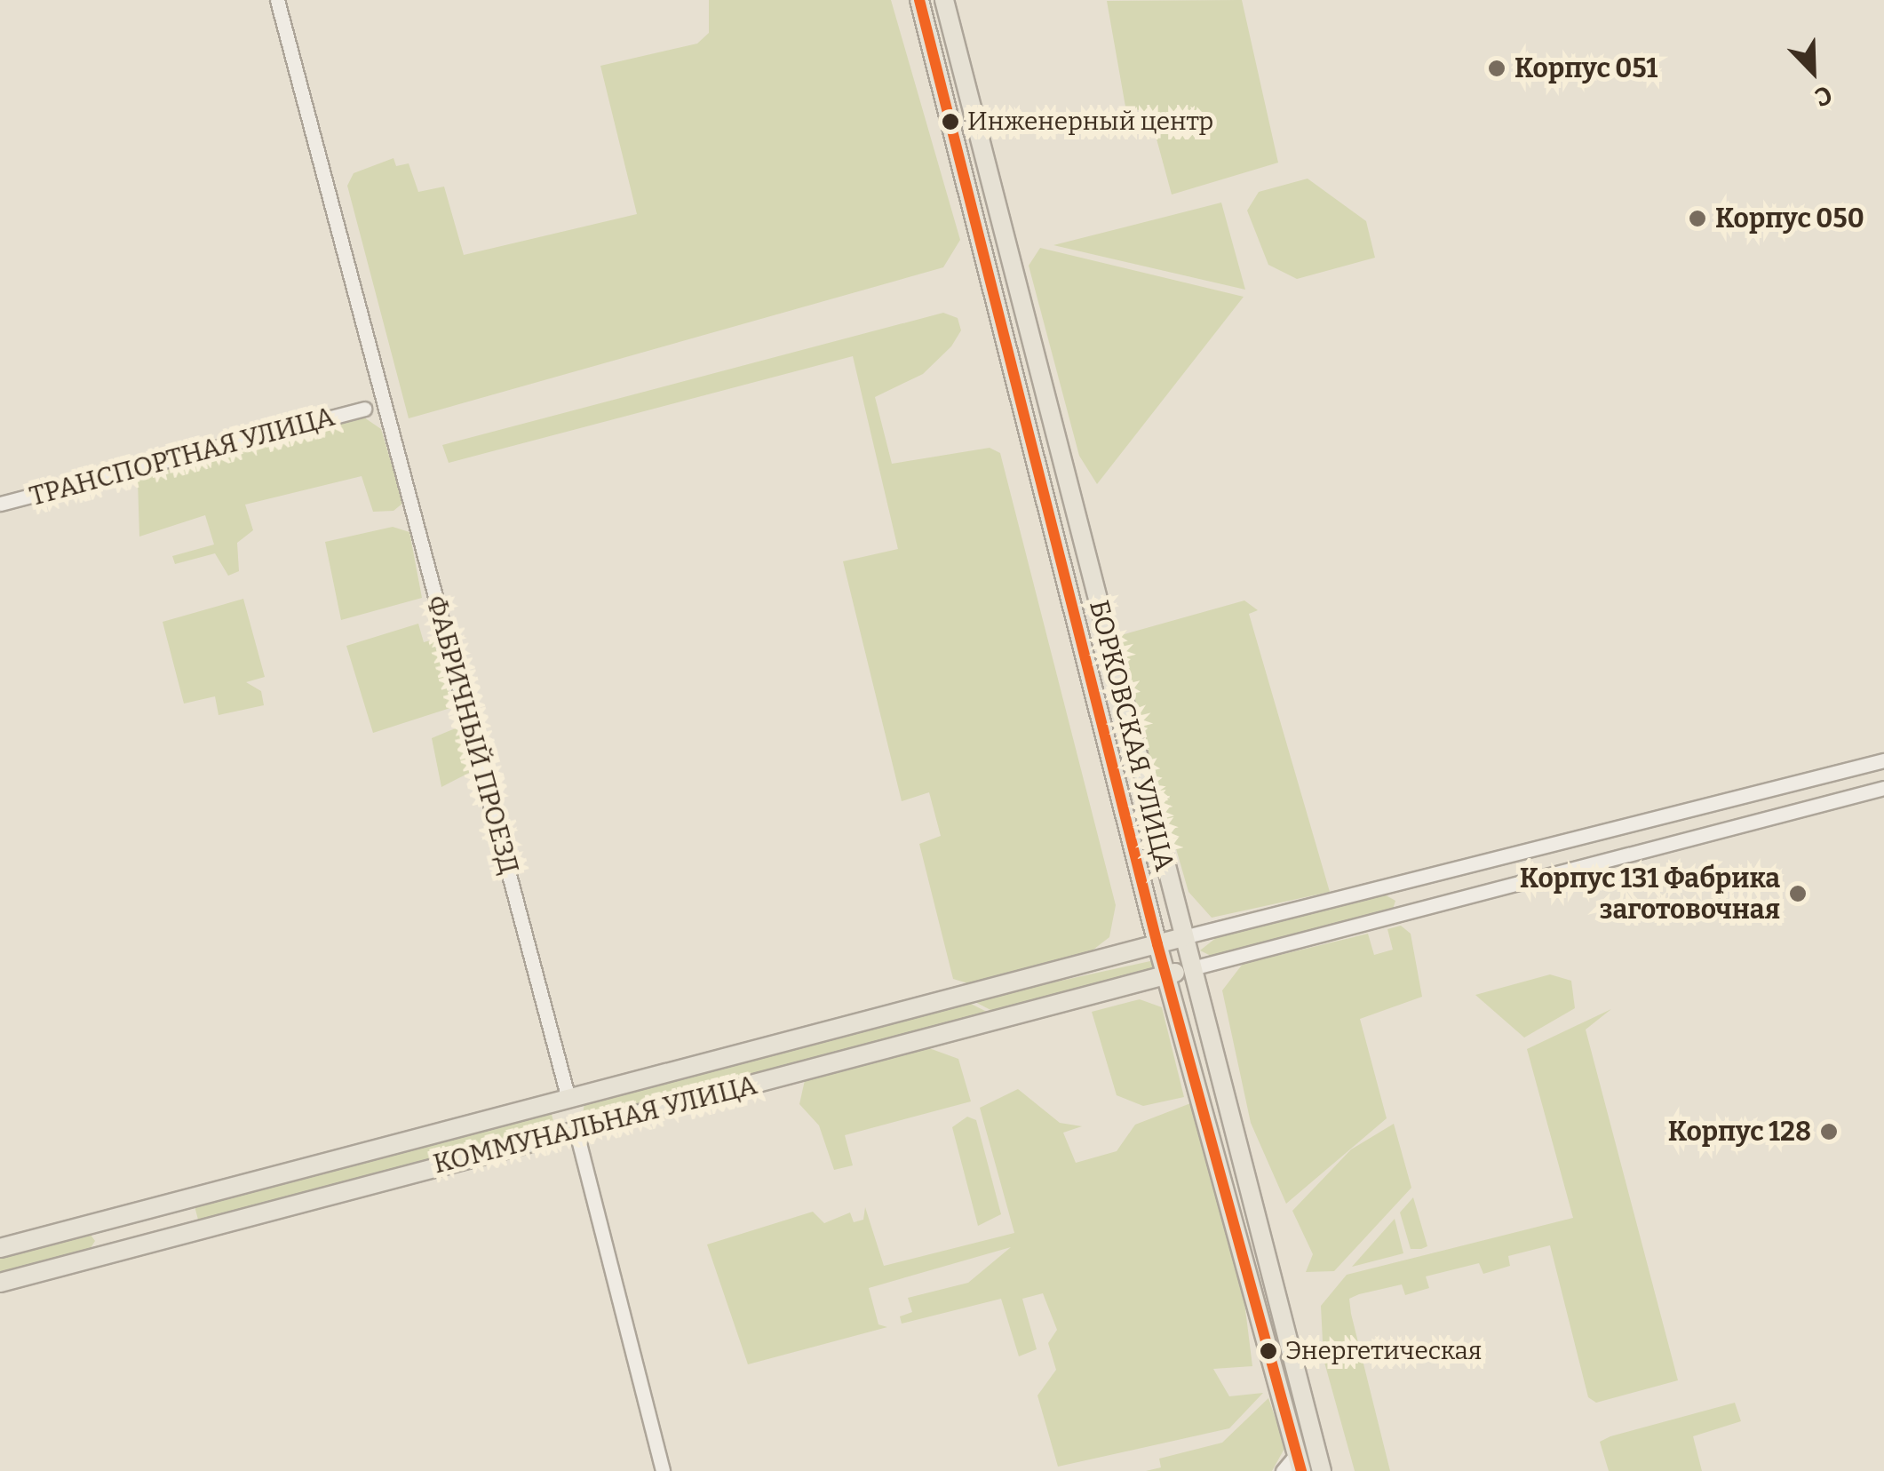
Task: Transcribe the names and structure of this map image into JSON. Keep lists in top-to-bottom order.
{
  "streets": {
    "main road": ["ФАБРИЧНЫЙ ПРОЕЗД", "БОРКОВСКАЯ УЛИЦА", "КОММУНАЛЬНАЯ УЛИЦА"],
    "street": ["ТРАНСПОРТНАЯ УЛИЦА"]
  },
  "crossings": [
    ["ФАБРИЧНЫЙ ПРОЕЗД", "КОММУНАЛЬНАЯ УЛИЦА"],
    ["БОРКОВСКАЯ УЛИЦА", "КОММУНАЛЬНАЯ УЛИЦА"]
  ],
  "places": [
    "Корпус 051",
    "Инженерный центр",
    "Корпус 050",
    "Корпус 131 Фабрика заготовочная",
    "Корпус 128",
    "Энергетическая"
  ],
  "north": "bottom right"
}
